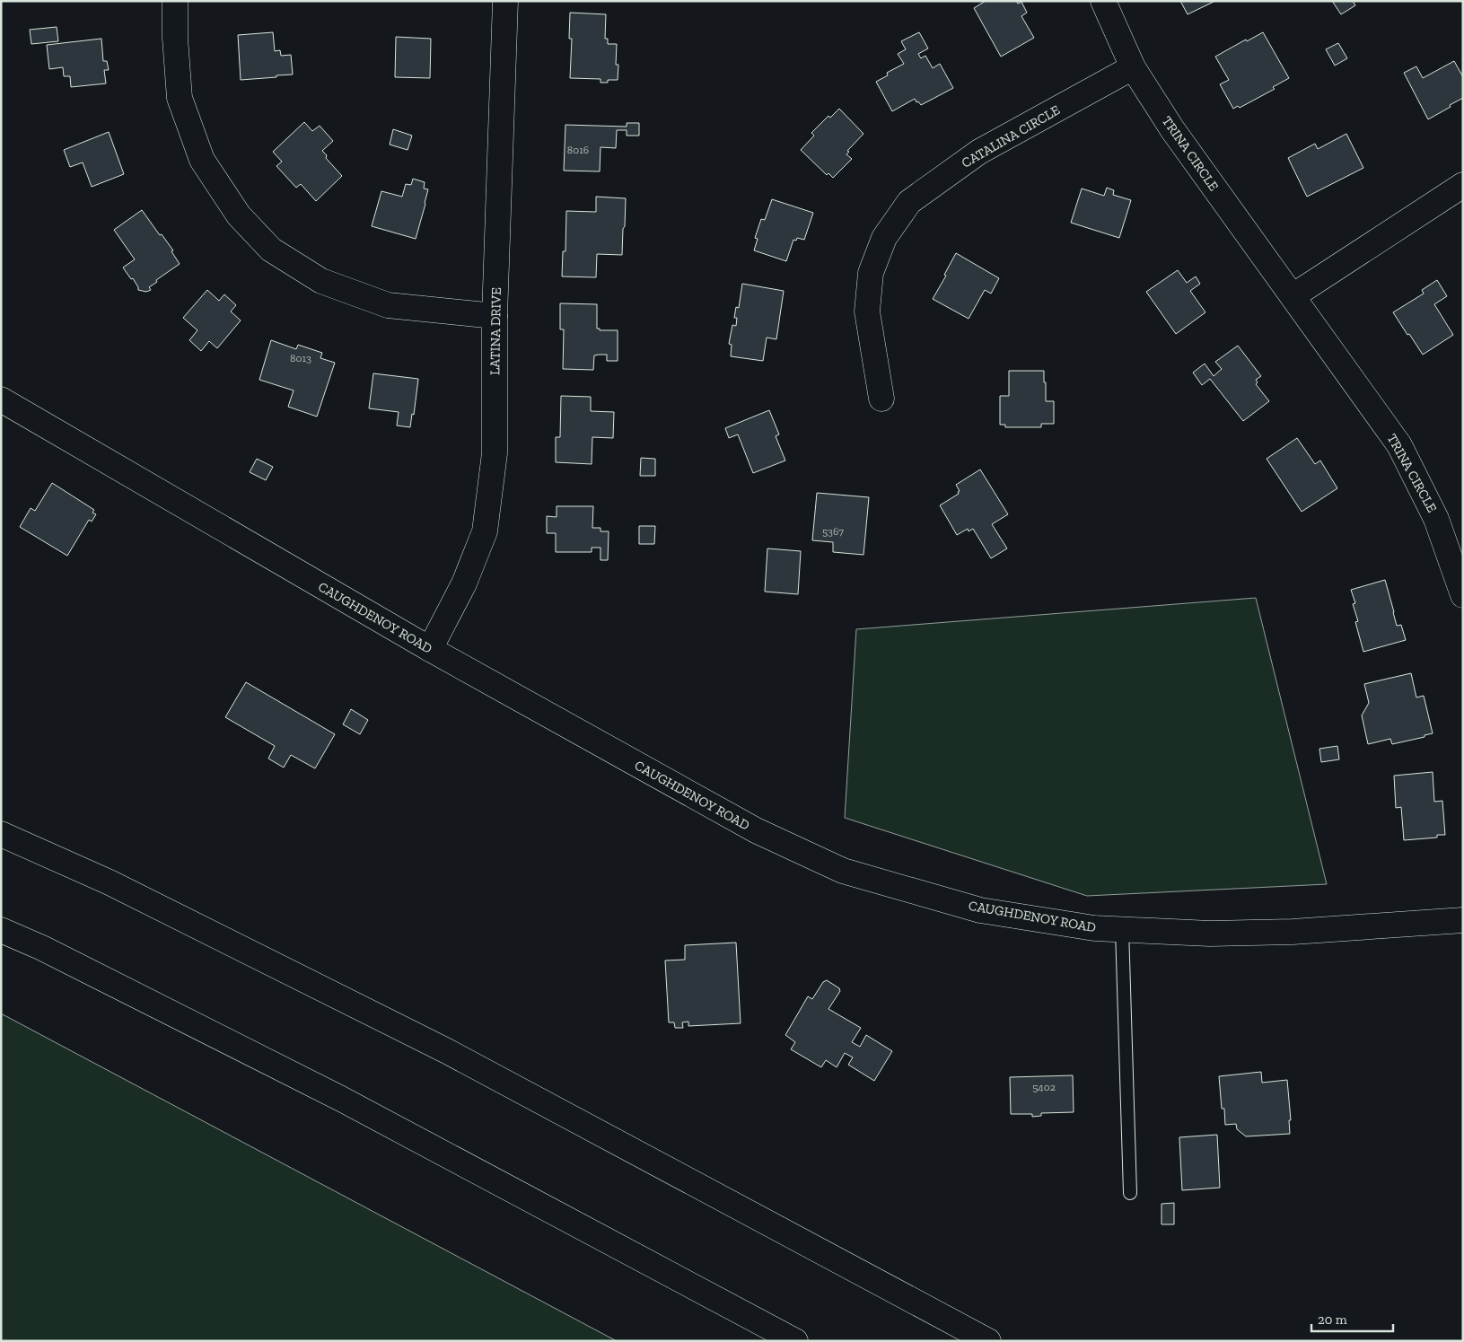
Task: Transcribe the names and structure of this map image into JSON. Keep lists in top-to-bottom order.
{
  "streets": {
    "main road": [
      "CATALINA CIRCLE",
      "TRINA CIRCLE",
      "LATINA DRIVE",
      "CAUGHDENOY ROAD"
    ]
  },
  "crossings": [
    ["CATALINA CIRCLE", "TRINA CIRCLE"],
    ["LATINA DRIVE", "CAUGHDENOY ROAD"]
  ],
  "house_numbers": [
    "8016",
    "8013",
    "5367",
    "5402"
  ],
  "scale_bar": "20 m"
}
